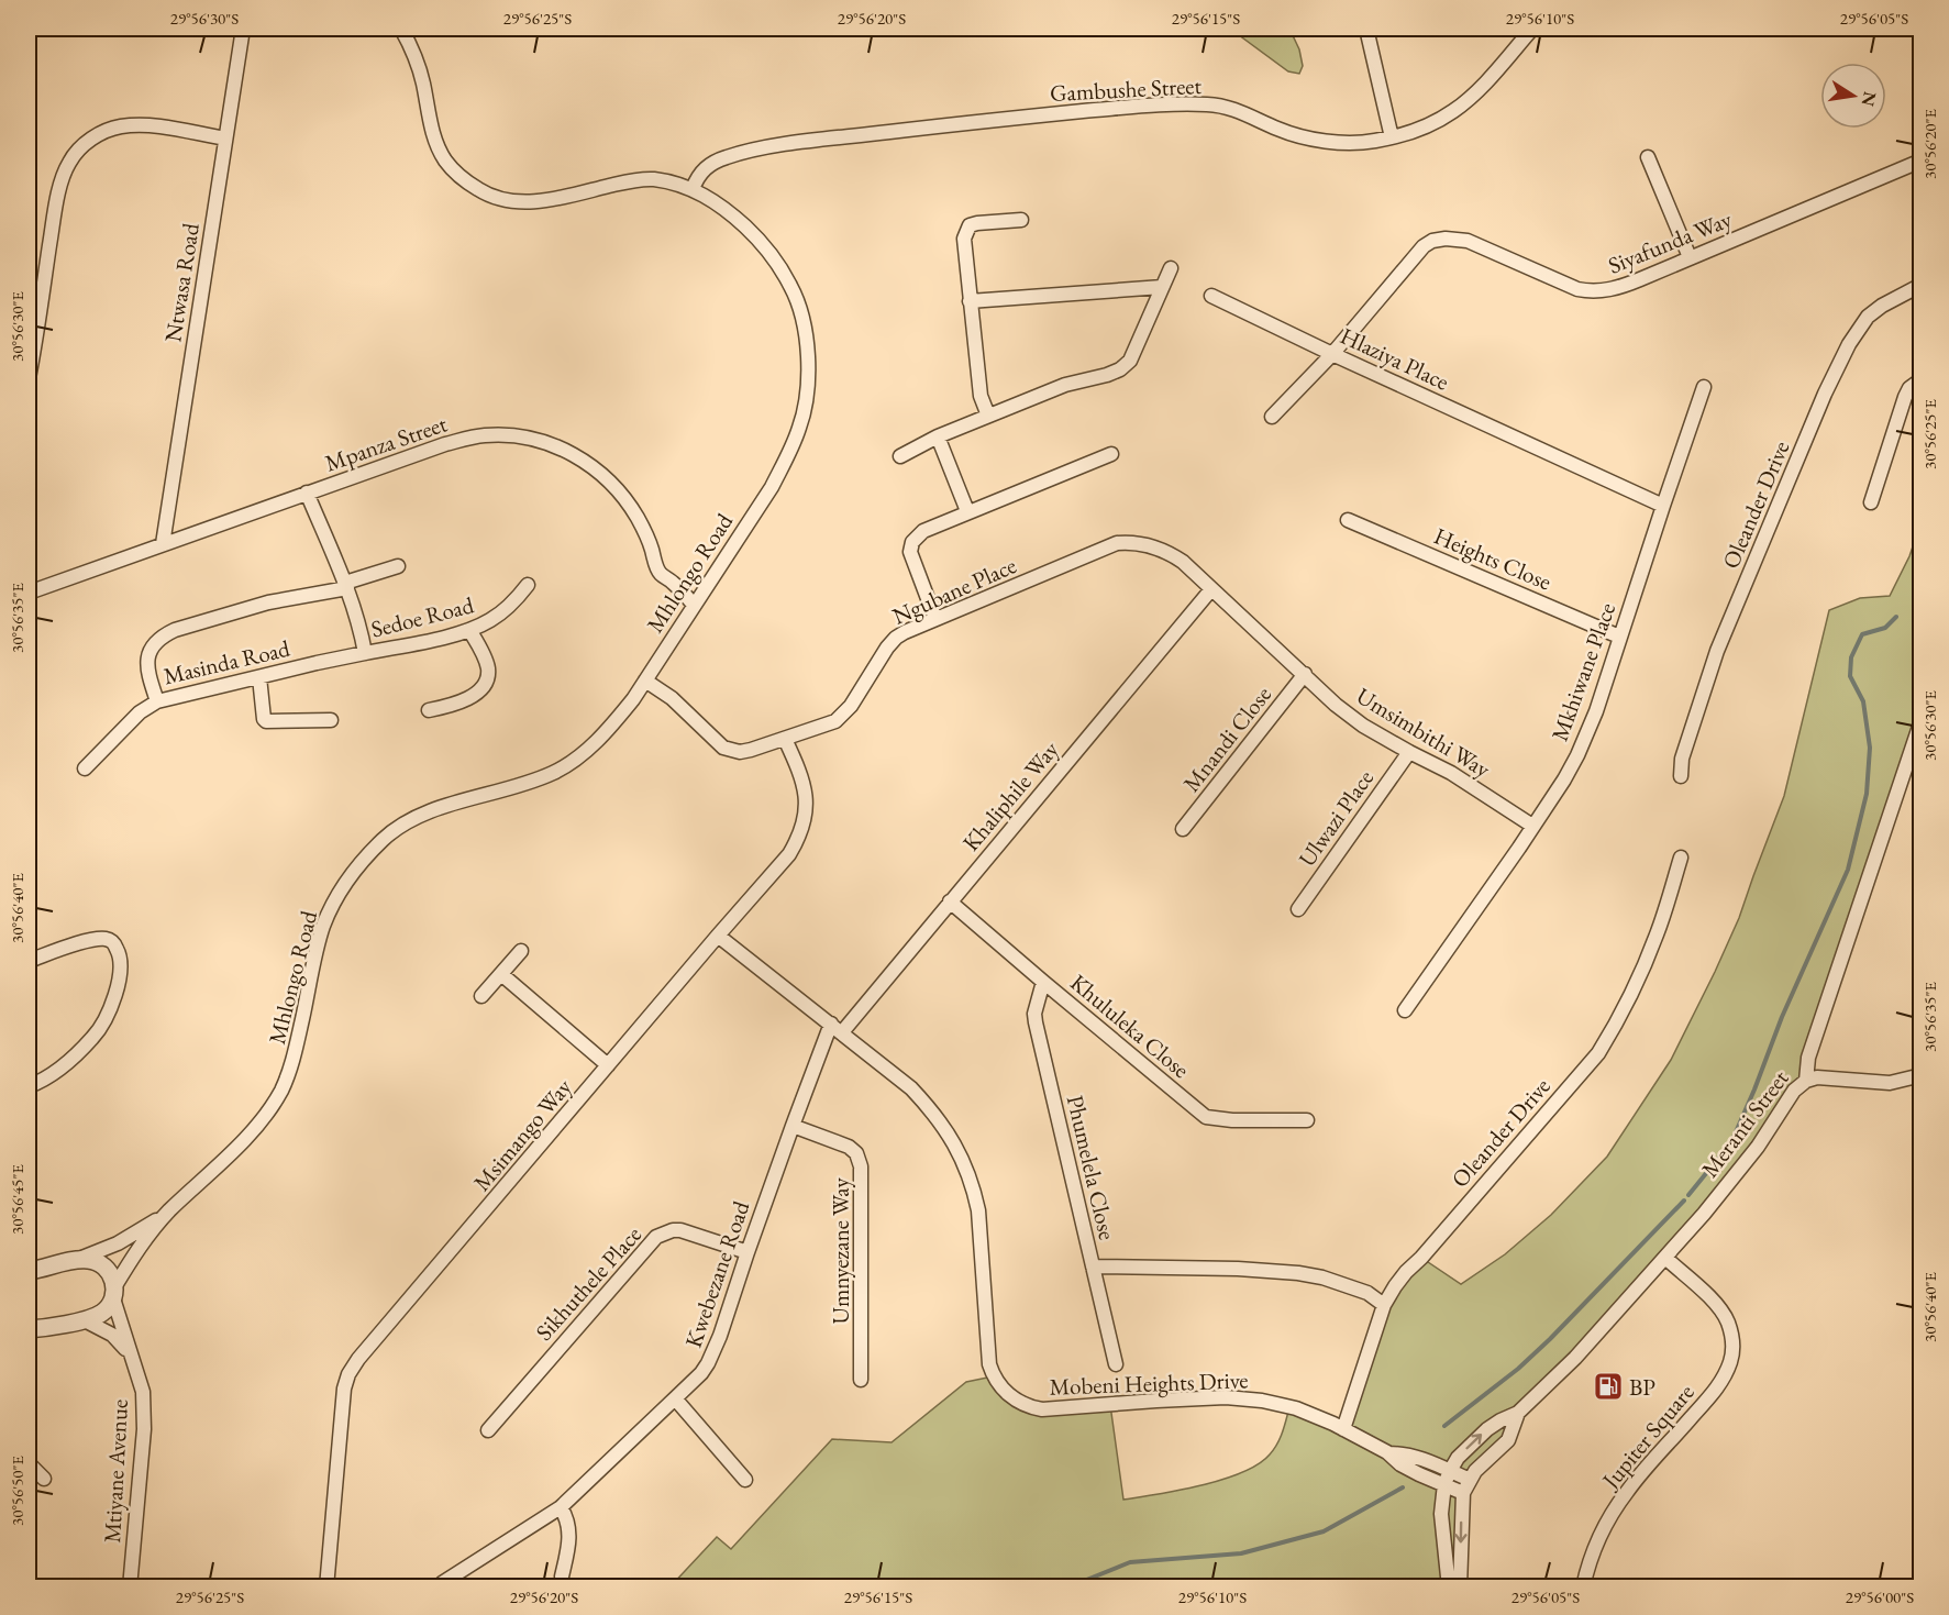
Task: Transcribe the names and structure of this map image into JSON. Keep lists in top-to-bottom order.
{
  "streets": {
    "street": [
      "Gambushe Street",
      "Siyafunda Way",
      "Ntwasa Road",
      "Hlaziya Place",
      "Mpanza Street",
      "Oleander Drive",
      "Heights Close",
      "Mhlongo Road",
      "Ngubane Place",
      "Sedoe Road",
      "Masinda Road",
      "Mkhiwane Place",
      "Umsimbithi Way",
      "Mnandi Close",
      "Khaliphile Way",
      "Ulwazi Place",
      "Khululeka Close",
      "Meranti Street",
      "Msimango Way",
      "Phumelela Close",
      "Umnyezane Way",
      "Kwebezane Road",
      "Sikhuthele Place",
      "Mobeni Heights Drive",
      "Jupiter Square",
      "Mtiyane Avenue"
    ]
  },
  "crossings": [
    ["Gambushe Street", "Mhlongo Road"],
    ["Siyafunda Way", "Hlaziya Place"],
    ["Ntwasa Road", "Mpanza Street"],
    ["Hlaziya Place", "Mkhiwane Place"],
    ["Mpanza Street", "Mhlongo Road"],
    ["Mpanza Street", "Sedoe Road"],
    ["Oleander Drive", "Mobeni Heights Drive"],
    ["Heights Close", "Mkhiwane Place"],
    ["Mhlongo Road", "Ngubane Place"],
    ["Mhlongo Road", "Mtiyane Avenue"],
    ["Ngubane Place", "Umsimbithi Way"],
    ["Ngubane Place", "Khaliphile Way"],
    ["Ngubane Place", "Msimango Way"],
    ["Sedoe Road", "Masinda Road"],
    ["Mkhiwane Place", "Umsimbithi Way"],
    ["Umsimbithi Way", "Mnandi Close"],
    ["Umsimbithi Way", "Khaliphile Way"],
    ["Umsimbithi Way", "Ulwazi Place"],
    ["Khaliphile Way", "Khululeka Close"],
    ["Khaliphile Way", "Kwebezane Road"],
    ["Khaliphile Way", "Mobeni Heights Drive"],
    ["Khululeka Close", "Phumelela Close"],
    ["Meranti Street", "Mobeni Heights Drive"],
    ["Meranti Street", "Jupiter Square"],
    ["Umnyezane Way", "Kwebezane Road"],
    ["Kwebezane Road", "Sikhuthele Place"],
    ["Kwebezane Road", "Mobeni Heights Drive"]
  ],
  "places": {
    "fuel station": ["BP"]
  },
  "north": "right",
  "coordinates": [
    "29°56'30\"S",
    "29°56'25\"S",
    "29°56'20\"S",
    "29°56'15\"S",
    "29°56'10\"S",
    "29°56'05\"S",
    "30°56'20\"E",
    "30°56'30\"E",
    "30°56'25\"E",
    "30°56'35\"E",
    "30°56'40\"E",
    "30°56'45\"E",
    "30°56'50\"E",
    "29°56'00\"S"
  ]
}
